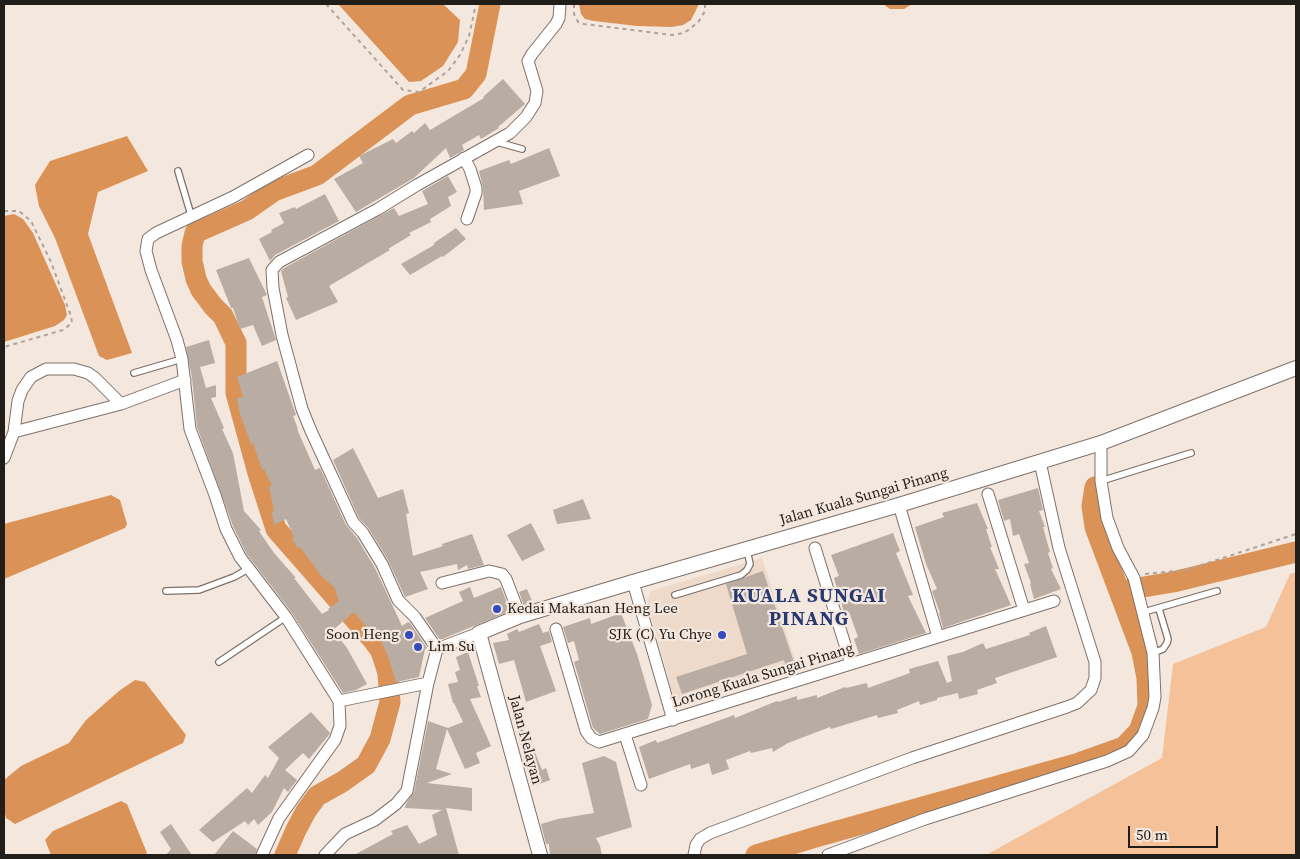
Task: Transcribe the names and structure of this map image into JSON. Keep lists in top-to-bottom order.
{
  "streets": {
    "street": ["Jalan Kuala Sungai Pinang", "Lorong Kuala Sungai Pinang", "Jalan Nelayan"]
  },
  "crossings": [
    ["Jalan Kuala Sungai Pinang", "Jalan Nelayan"]
  ],
  "districts": ["KUALA SUNGAI PINANG"],
  "places": [
    "Kedai Makanan Heng Lee",
    "Soon Heng",
    "SJK (C) Yu Chye",
    "Lim Su"
  ],
  "scale_bar": "50 m"
}
